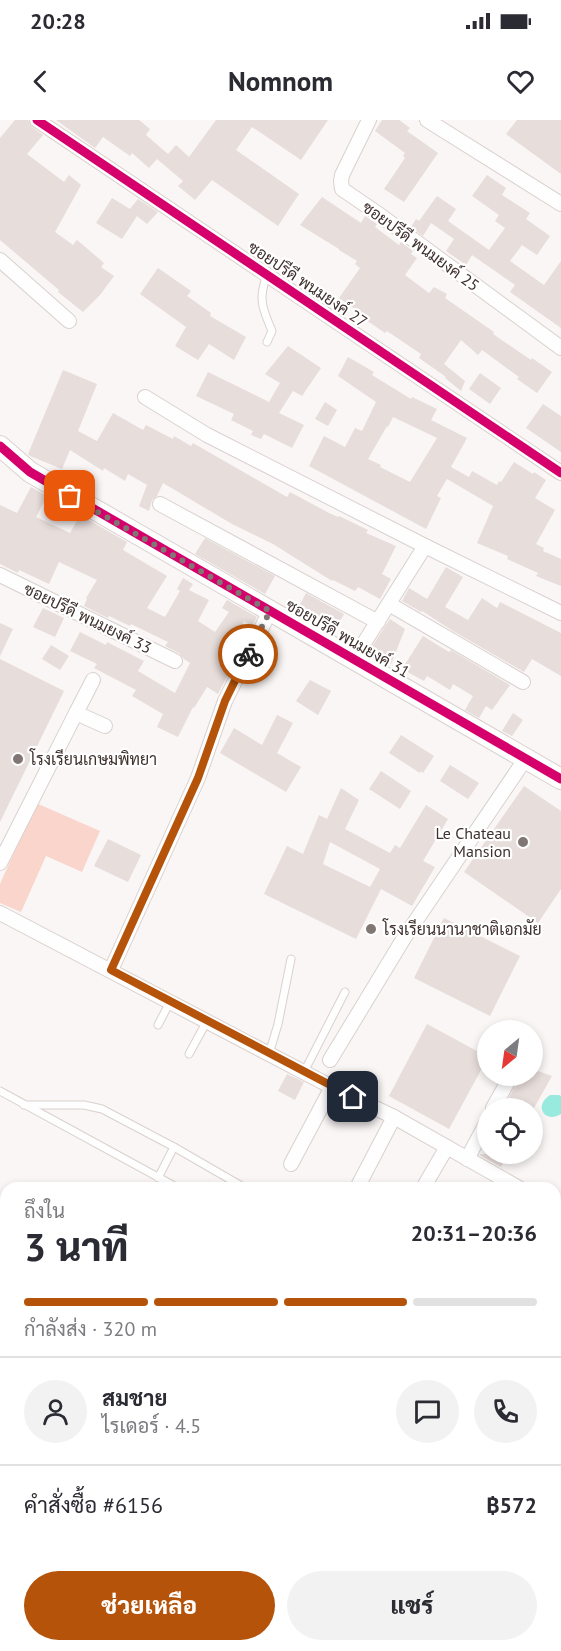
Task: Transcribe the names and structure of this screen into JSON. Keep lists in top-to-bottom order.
{
  "streets": {
    "street": [
      "ซอยปรีดี พนมยงค์ 25",
      "ซอยปรีดี พนมยงค์ 27",
      "ซอยปรีดี พนมยงค์ 33",
      "ซอยปรีดี พนมยงค์ 31"
    ]
  },
  "places": ["โรงเรียนเกษมพิทยา", "Le Chateau Mansion", "โรงเรียนนานาชาติเอกมัย"],
  "north": "bottom left",
  "page": {
    "status": "20:28",
    "header": "Nomnom",
    "heading": ["3 นาที", "ถึงใน", "20:31–20:36"],
    "panel": [
      "สมชาย",
      "ไรเดอร์ · 4.5",
      "คำสั่งซื้อ #6156",
      "฿572"
    ],
    "bar": "กำลังส่ง · 320 m",
    "buttons": ["ช่วยเหลือ", "แชร์"]
  }
}
